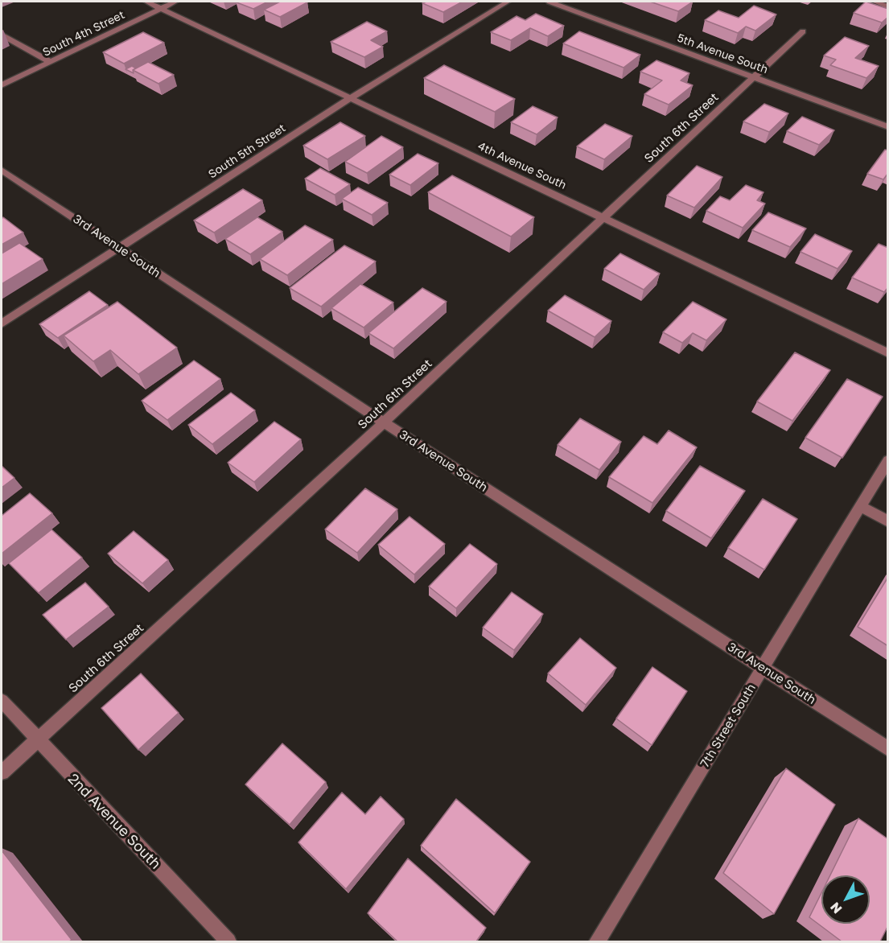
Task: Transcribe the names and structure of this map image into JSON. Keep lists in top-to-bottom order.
{
  "streets": {
    "street": [
      "South 4th Street",
      "5th Avenue South",
      "South 6th Street",
      "South 5th Street",
      "4th Avenue South",
      "3rd Avenue South",
      "7th Street South",
      "2nd Avenue South"
    ]
  },
  "crossings": [
    ["South 4th Street", "4th Avenue South"],
    ["5th Avenue South", "South 6th Street"],
    ["South 6th Street", "4th Avenue South"],
    ["South 6th Street", "3rd Avenue South"],
    ["South 6th Street", "2nd Avenue South"],
    ["South 5th Street", "4th Avenue South"],
    ["South 5th Street", "3rd Avenue South"],
    ["3rd Avenue South", "7th Street South"]
  ],
  "north": "bottom left"
}
